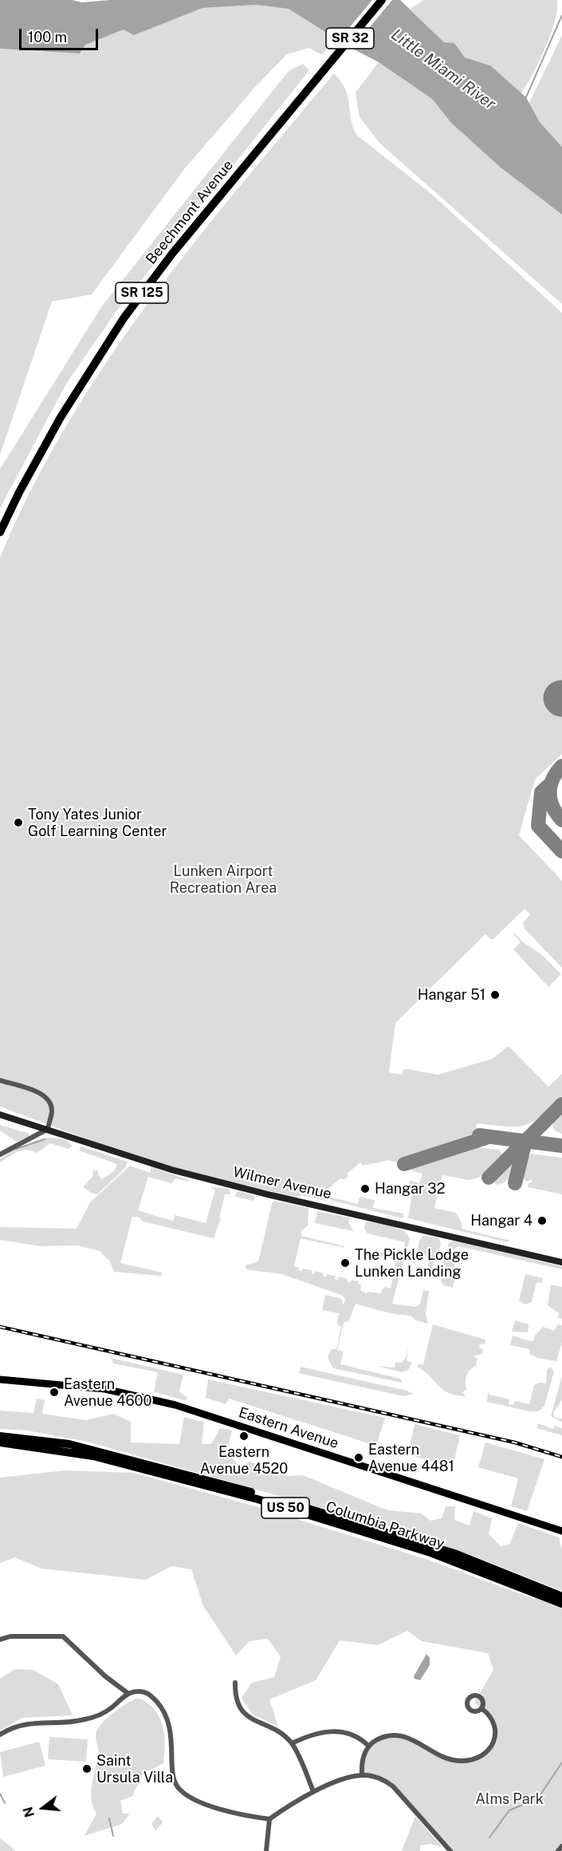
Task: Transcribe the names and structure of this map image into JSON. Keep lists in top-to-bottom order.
{
  "streets": {
    "highway": [
      "SR 32",
      "Beechmont Avenue",
      "SR 125",
      "US 50",
      "Columbia Parkway"
    ],
    "main road": ["Eastern Avenue"],
    "street": ["Wilmer Avenue"]
  },
  "water": ["Little Miami River"],
  "parks": ["Lunken Airport Recreation Area", "Alms Park"],
  "places": [
    "Tony Yates Junior Golf Learning Center",
    "Hangar 51",
    "Hangar 32",
    "Hangar 4",
    "The Pickle Lodge Lunken Landing",
    "Eastern Avenue 4600",
    "Eastern Avenue 4520",
    "Eastern Avenue 4481",
    "Saint Ursula Villa"
  ],
  "scale_bar": "100 m",
  "north": "left"
}
